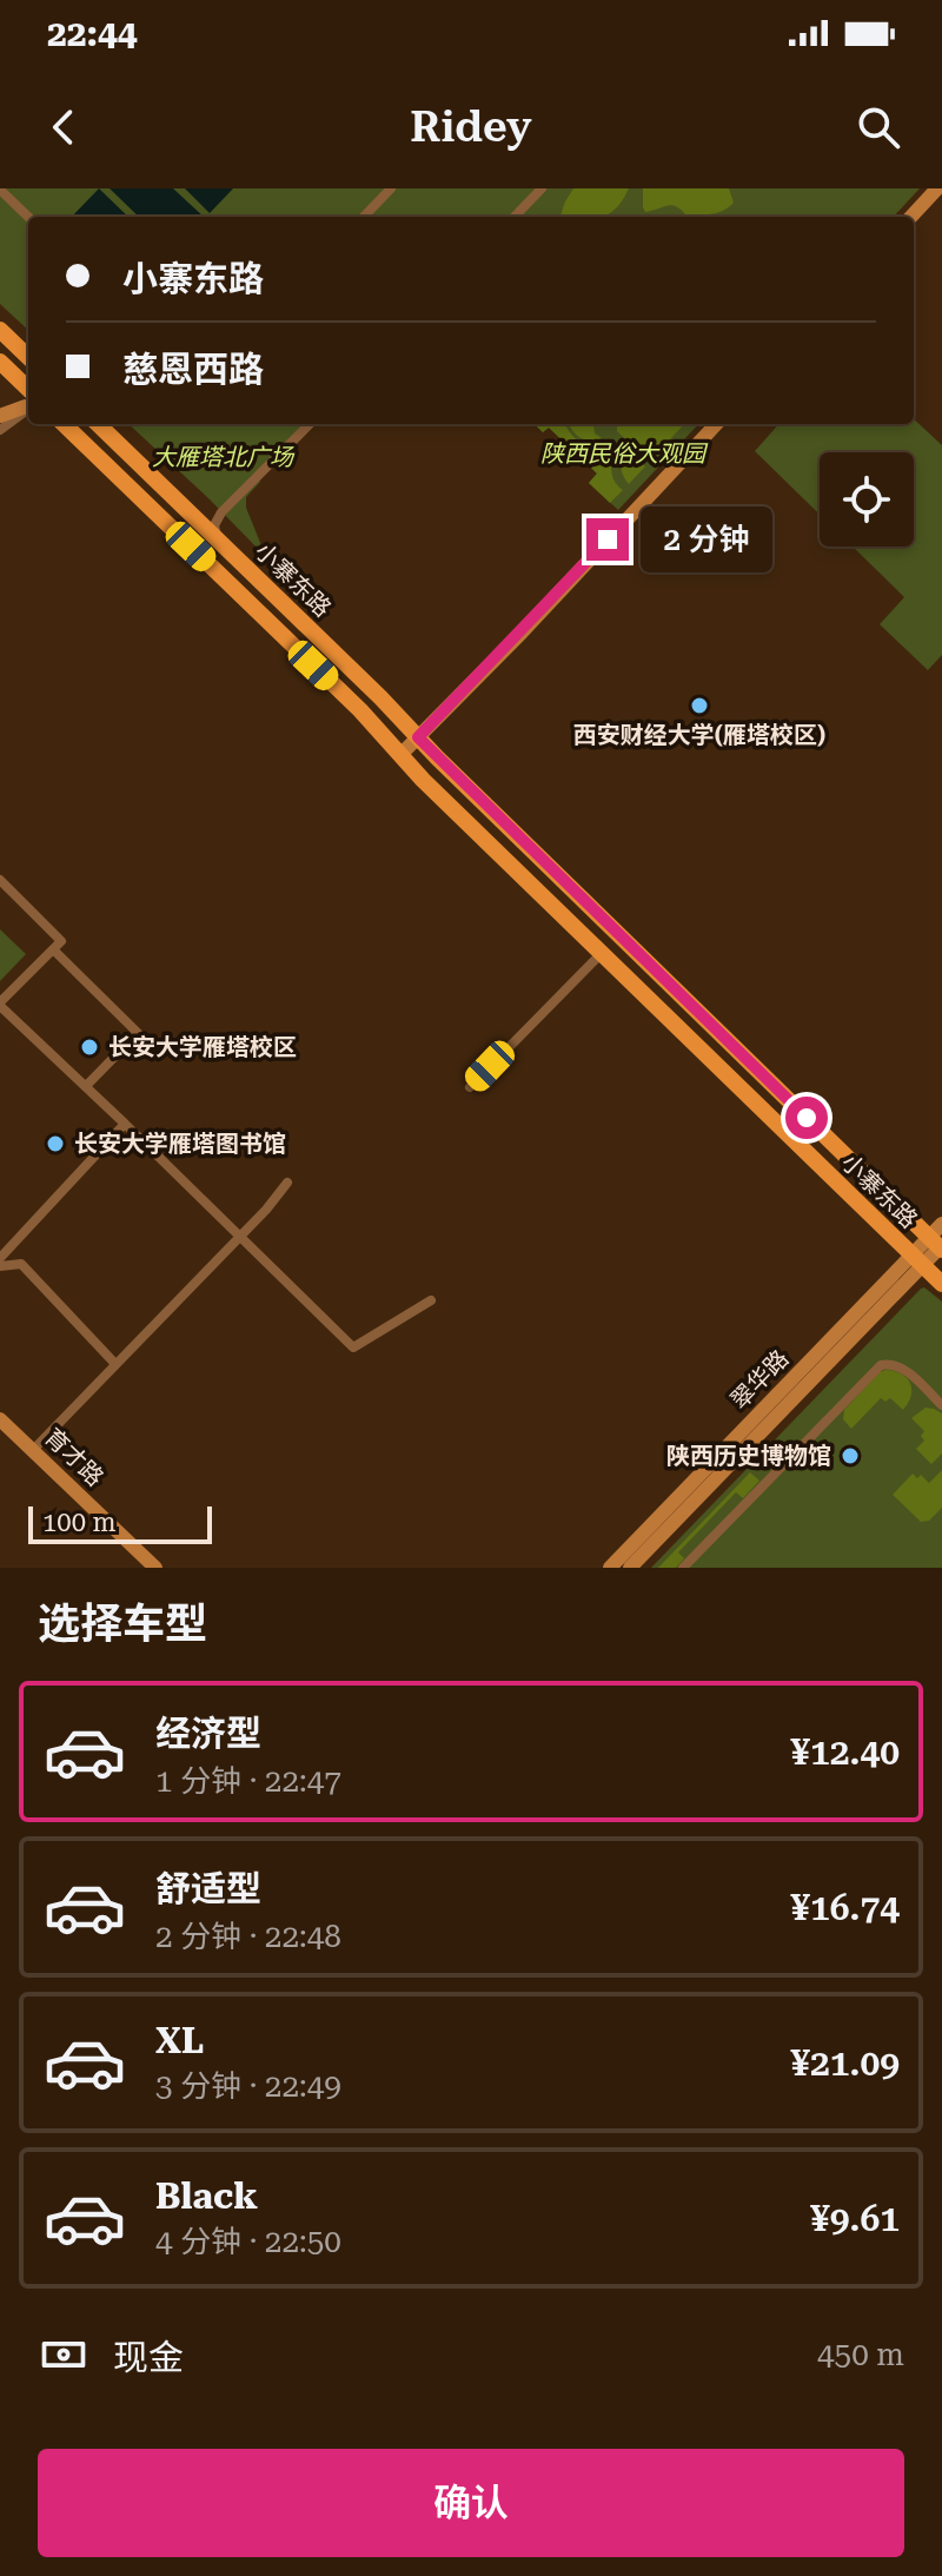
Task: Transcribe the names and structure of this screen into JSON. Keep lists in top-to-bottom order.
{
  "streets": {
    "main road": ["小寨东路", "翠华路", "育才路"]
  },
  "crossings": [
    ["小寨东路", "翠华路"]
  ],
  "parks": ["陕西民俗大观园", "大雁塔北广场"],
  "places": [
    "西安财经大学(雁塔校区)",
    "长安大学雁塔校区",
    "长安大学雁塔图书馆",
    "陕西历史博物馆"
  ],
  "scale_bar": "100 m",
  "page": {
    "status": "22:44",
    "header": "Ridey",
    "banner": ["小寨东路", "慈恩西路"],
    "bubble": "2 分钟",
    "scale": "100 m",
    "heading": "选择车型",
    "list": [
      {
        "name": "经济型",
        "note": "1 分钟 · 22:47",
        "value": "¥12.40"
      },
      {
        "name": "舒适型",
        "note": "2 分钟 · 22:48",
        "value": "¥16.74"
      },
      {
        "name": "XL",
        "note": "3 分钟 · 22:49",
        "value": "¥21.09"
      },
      {
        "name": "Black",
        "note": "4 分钟 · 22:50",
        "value": "¥9.61"
      }
    ],
    "pay": ["现金", "450 m"],
    "buttons": "确认"
  }
}
